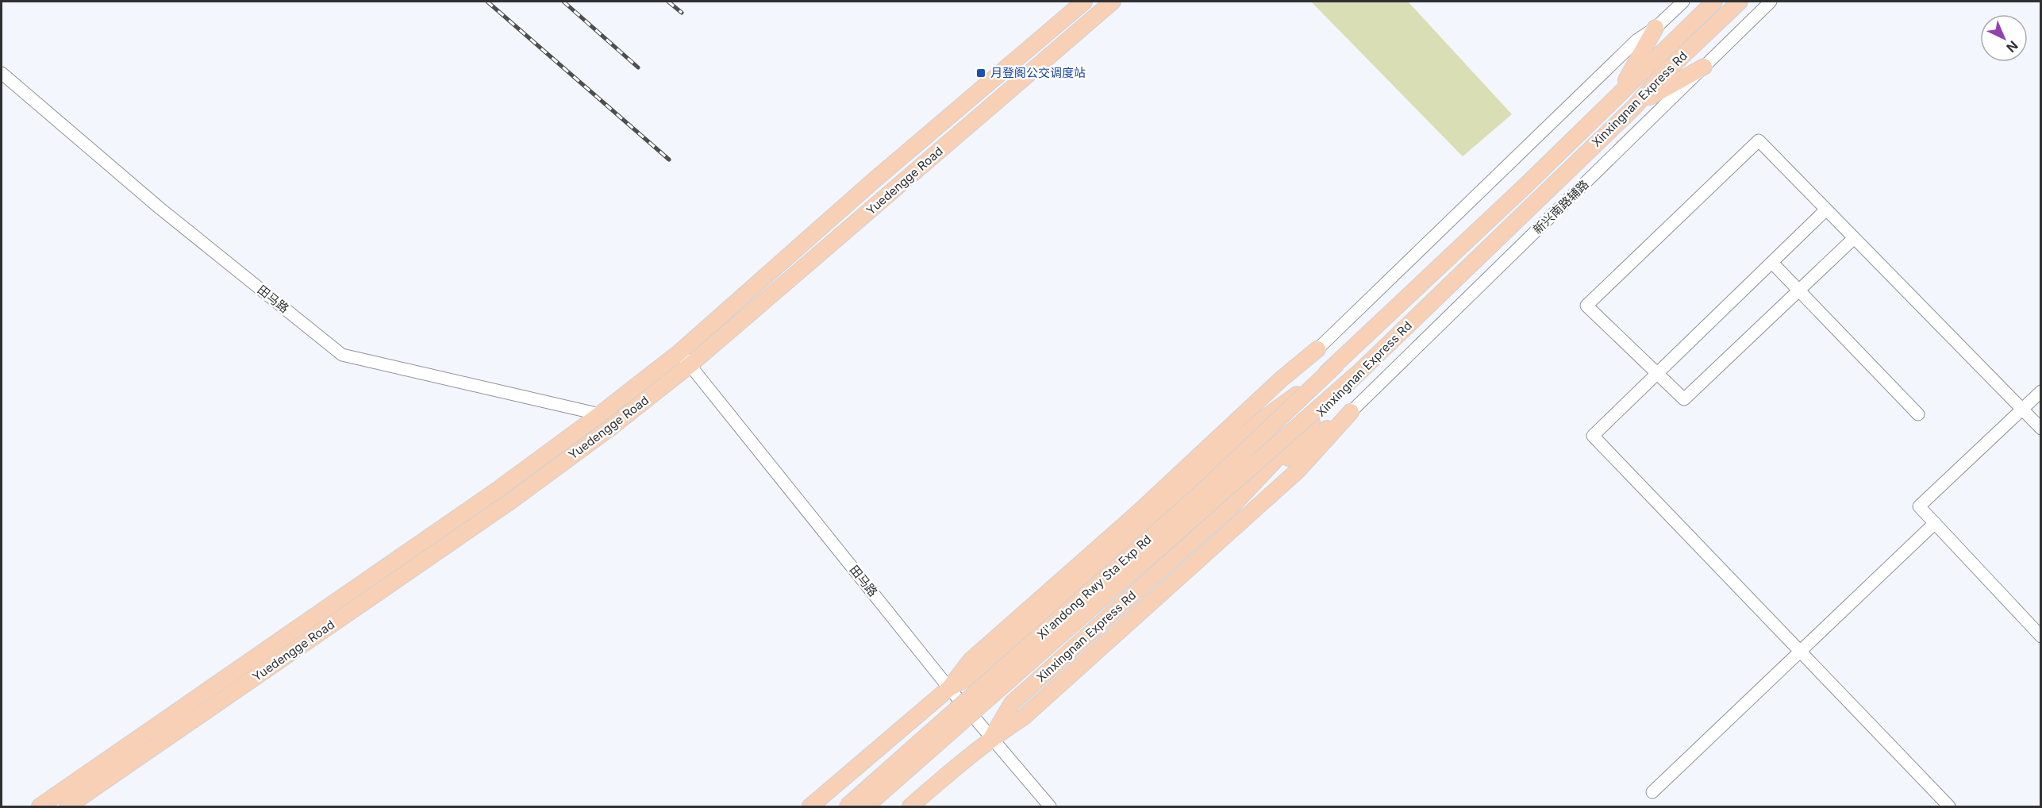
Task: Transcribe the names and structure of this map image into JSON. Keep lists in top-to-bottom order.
{
  "streets": {
    "main road": ["Xinxingnan Express Rd", "Yuedengge Road", "Xi'andong Rwy Sta Exp Rd"],
    "street": ["新兴南路辅路", "田马路"]
  },
  "crossings": [
    ["Xinxingnan Express Rd", "田马路"],
    ["Xinxingnan Express Rd", "Xi'andong Rwy Sta Exp Rd"],
    ["Yuedengge Road", "田马路"]
  ],
  "places": {
    "transit": ["月登阁公交调度站"]
  },
  "north": "bottom right"
}
